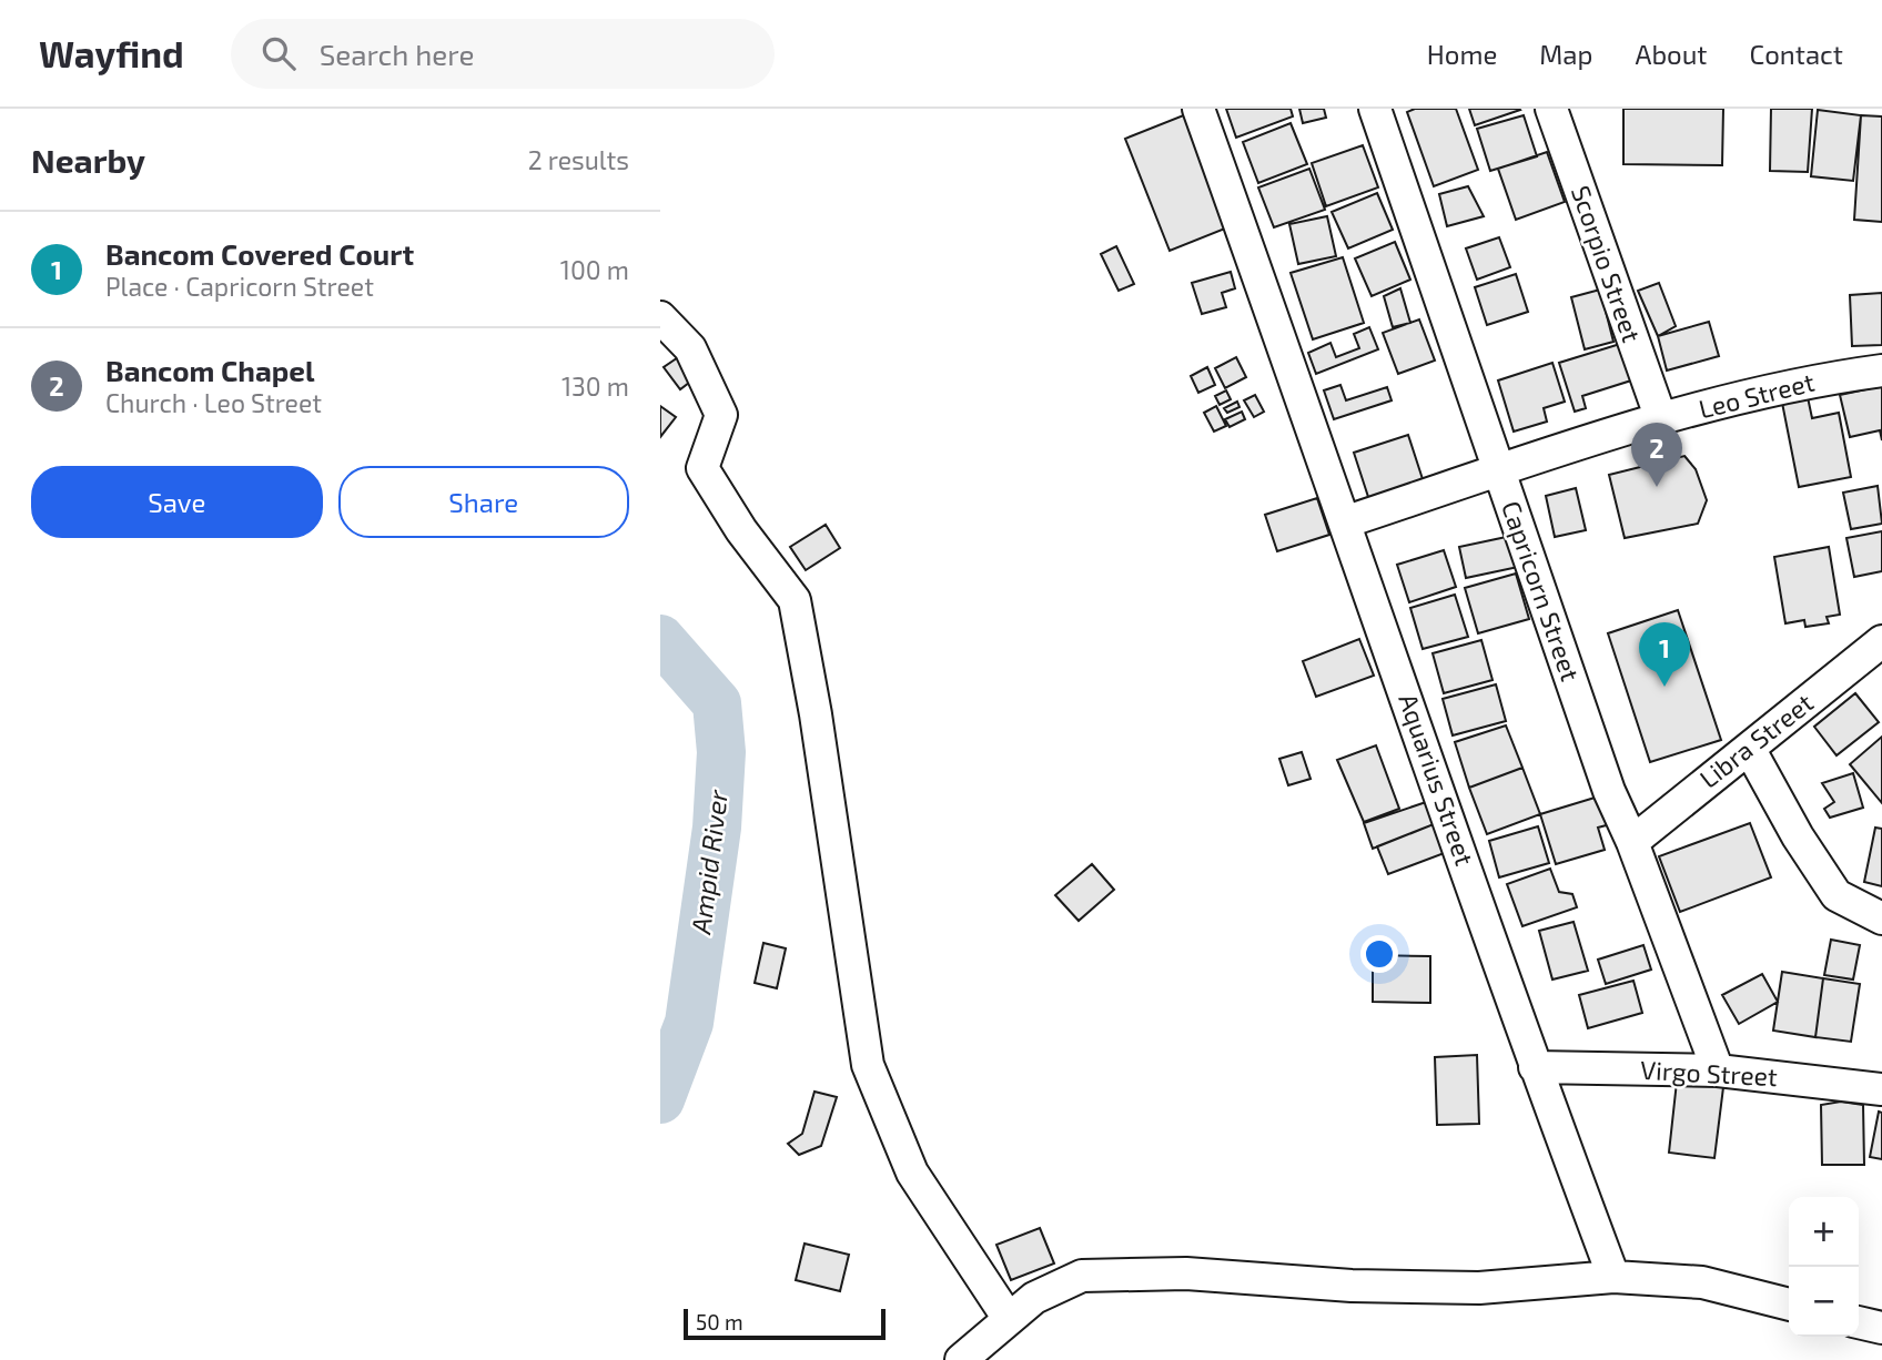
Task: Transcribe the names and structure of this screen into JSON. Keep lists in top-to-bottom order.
{
  "streets": {
    "street": [
      "Scorpio Street",
      "Leo Street",
      "Capricorn Street",
      "Libra Street",
      "Aquarius Street",
      "Virgo Street"
    ]
  },
  "crossings": [
    ["Scorpio Street", "Leo Street"],
    ["Leo Street", "Capricorn Street"],
    ["Leo Street", "Aquarius Street"],
    ["Capricorn Street", "Libra Street"],
    ["Capricorn Street", "Virgo Street"],
    ["Aquarius Street", "Virgo Street"]
  ],
  "water": ["Ampid River"],
  "scale_bar": "50 m",
  "page": {
    "header": "Wayfind",
    "search": "Search here",
    "nav": [
      "Home",
      "Map",
      "About",
      "Contact"
    ],
    "heading": ["Nearby", "2 results"],
    "list": [
      {
        "mark": "1",
        "name": "Bancom Covered Court",
        "note": "Place · Capricorn Street",
        "value": "100 m"
      },
      {
        "mark": "2",
        "name": "Bancom Chapel",
        "note": "Church · Leo Street",
        "value": "130 m"
      }
    ],
    "pins": ["2", "1"],
    "buttons": ["Save", "Share"],
    "map_buttons": ["+", "−"],
    "scale": "50 m"
  }
}
